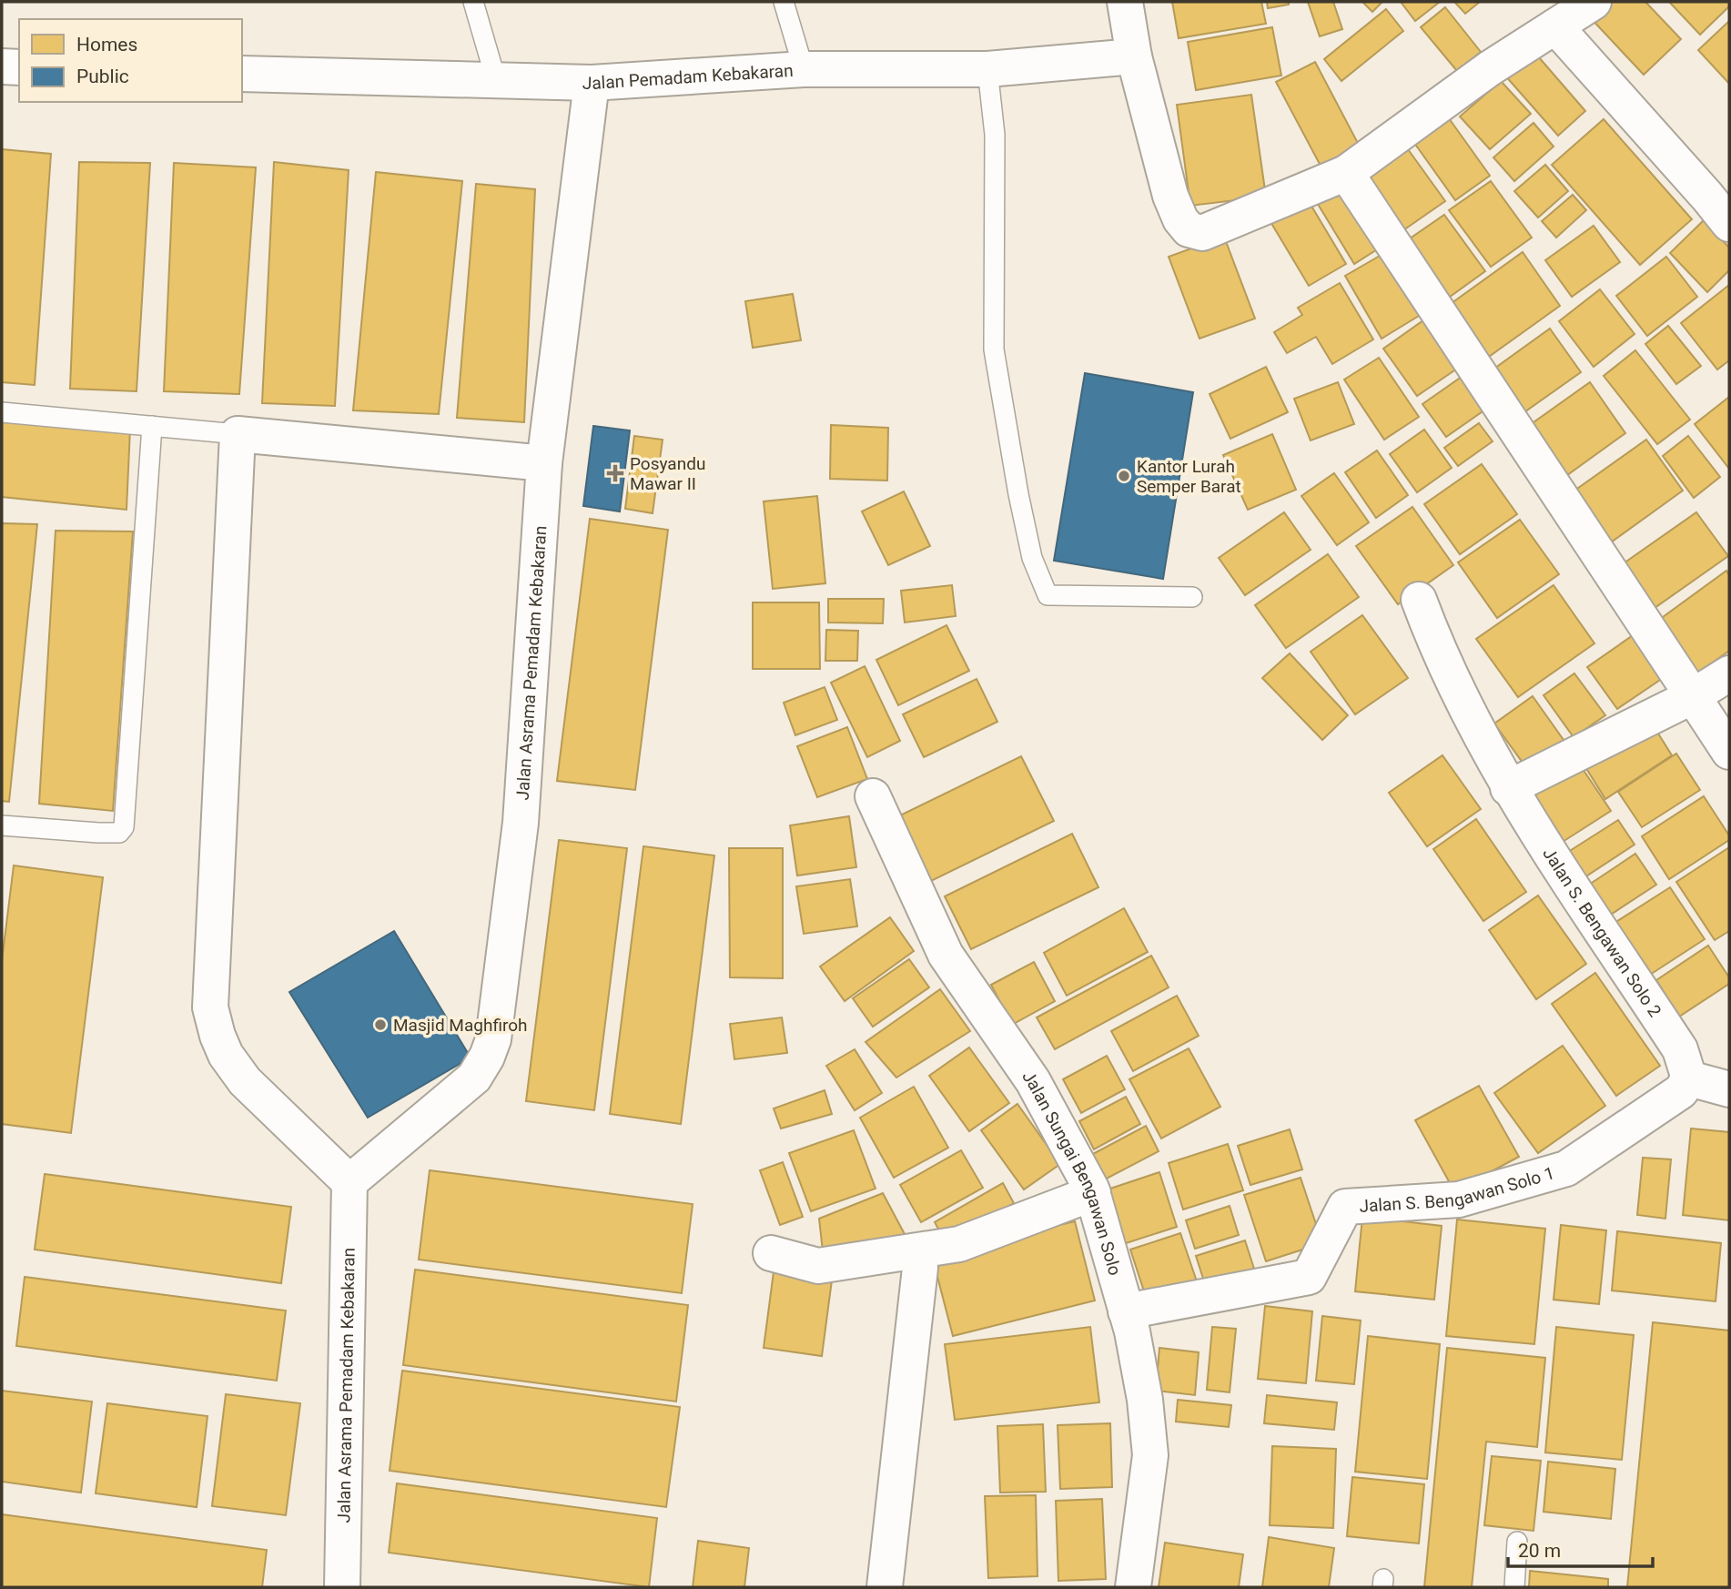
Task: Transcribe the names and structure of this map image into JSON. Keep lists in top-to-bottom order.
{
  "streets": {
    "street": [
      "Jalan Pemadam Kebakaran",
      "Jalan Asrama Pemadam Kebakaran",
      "Jalan S. Bengawan Solo 2",
      "Jalan Sungai Bengawan Solo",
      "Jalan S. Bengawan Solo 1"
    ]
  },
  "crossings": [
    ["Jalan Pemadam Kebakaran", "Jalan Asrama Pemadam Kebakaran"],
    ["Jalan S. Bengawan Solo 2", "Jalan S. Bengawan Solo 1"],
    ["Jalan Sungai Bengawan Solo", "Jalan S. Bengawan Solo 1"]
  ],
  "places": {
    "health": ["Posyandu Mawar II"],
    "other": ["Kantor Lurah Semper Barat", "Masjid Maghfiroh"]
  },
  "legend": ["Homes", "Public"],
  "scale_bar": "20 m"
}
